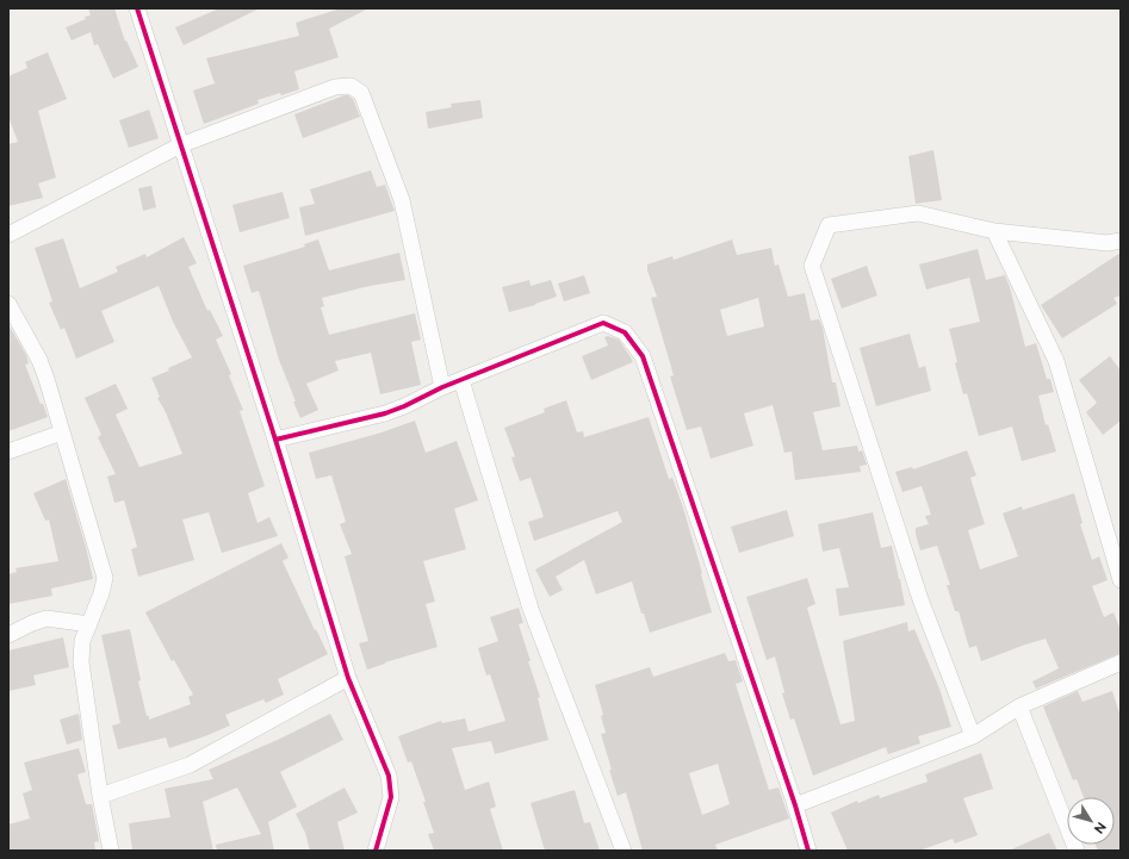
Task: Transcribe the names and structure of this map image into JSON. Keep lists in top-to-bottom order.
{
  "north": "bottom right"
}
